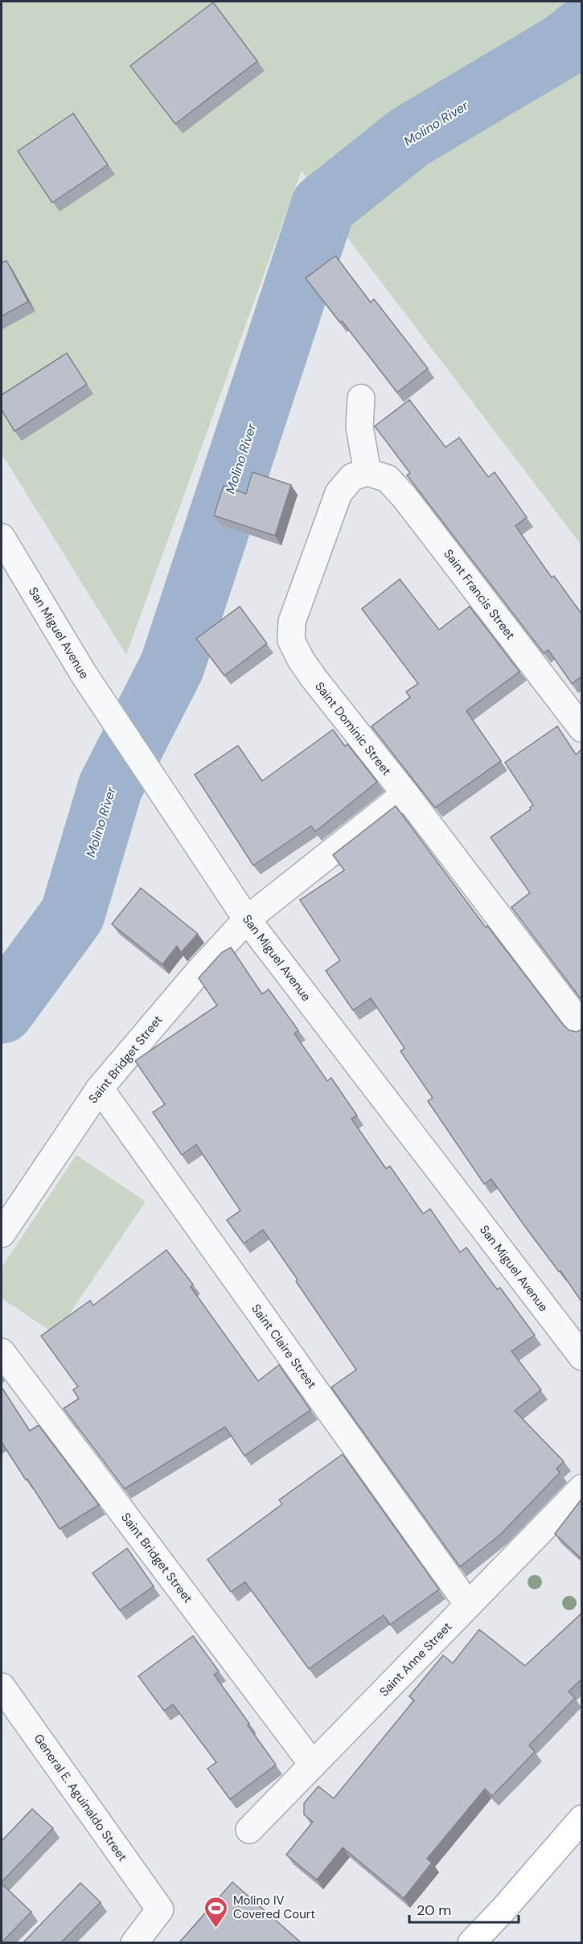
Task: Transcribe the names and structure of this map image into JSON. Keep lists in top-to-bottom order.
{
  "streets": {
    "street": [
      "Saint Francis Street",
      "San Miguel Avenue",
      "Saint Dominic Street",
      "Saint Bridget Street",
      "Saint Claire Street",
      "Saint Anne Street",
      "General E. Aguinaldo Street"
    ]
  },
  "crossings": [
    ["Saint Francis Street", "Saint Dominic Street"],
    ["San Miguel Avenue", "Saint Bridget Street"],
    ["Saint Dominic Street", "Saint Bridget Street"],
    ["Saint Bridget Street", "Saint Claire Street"],
    ["Saint Bridget Street", "Saint Anne Street"],
    ["Saint Claire Street", "Saint Anne Street"]
  ],
  "water": ["Molino River"],
  "places": {
    "sports": ["Molino IV Covered Court"]
  },
  "scale_bar": "20 m"
}
